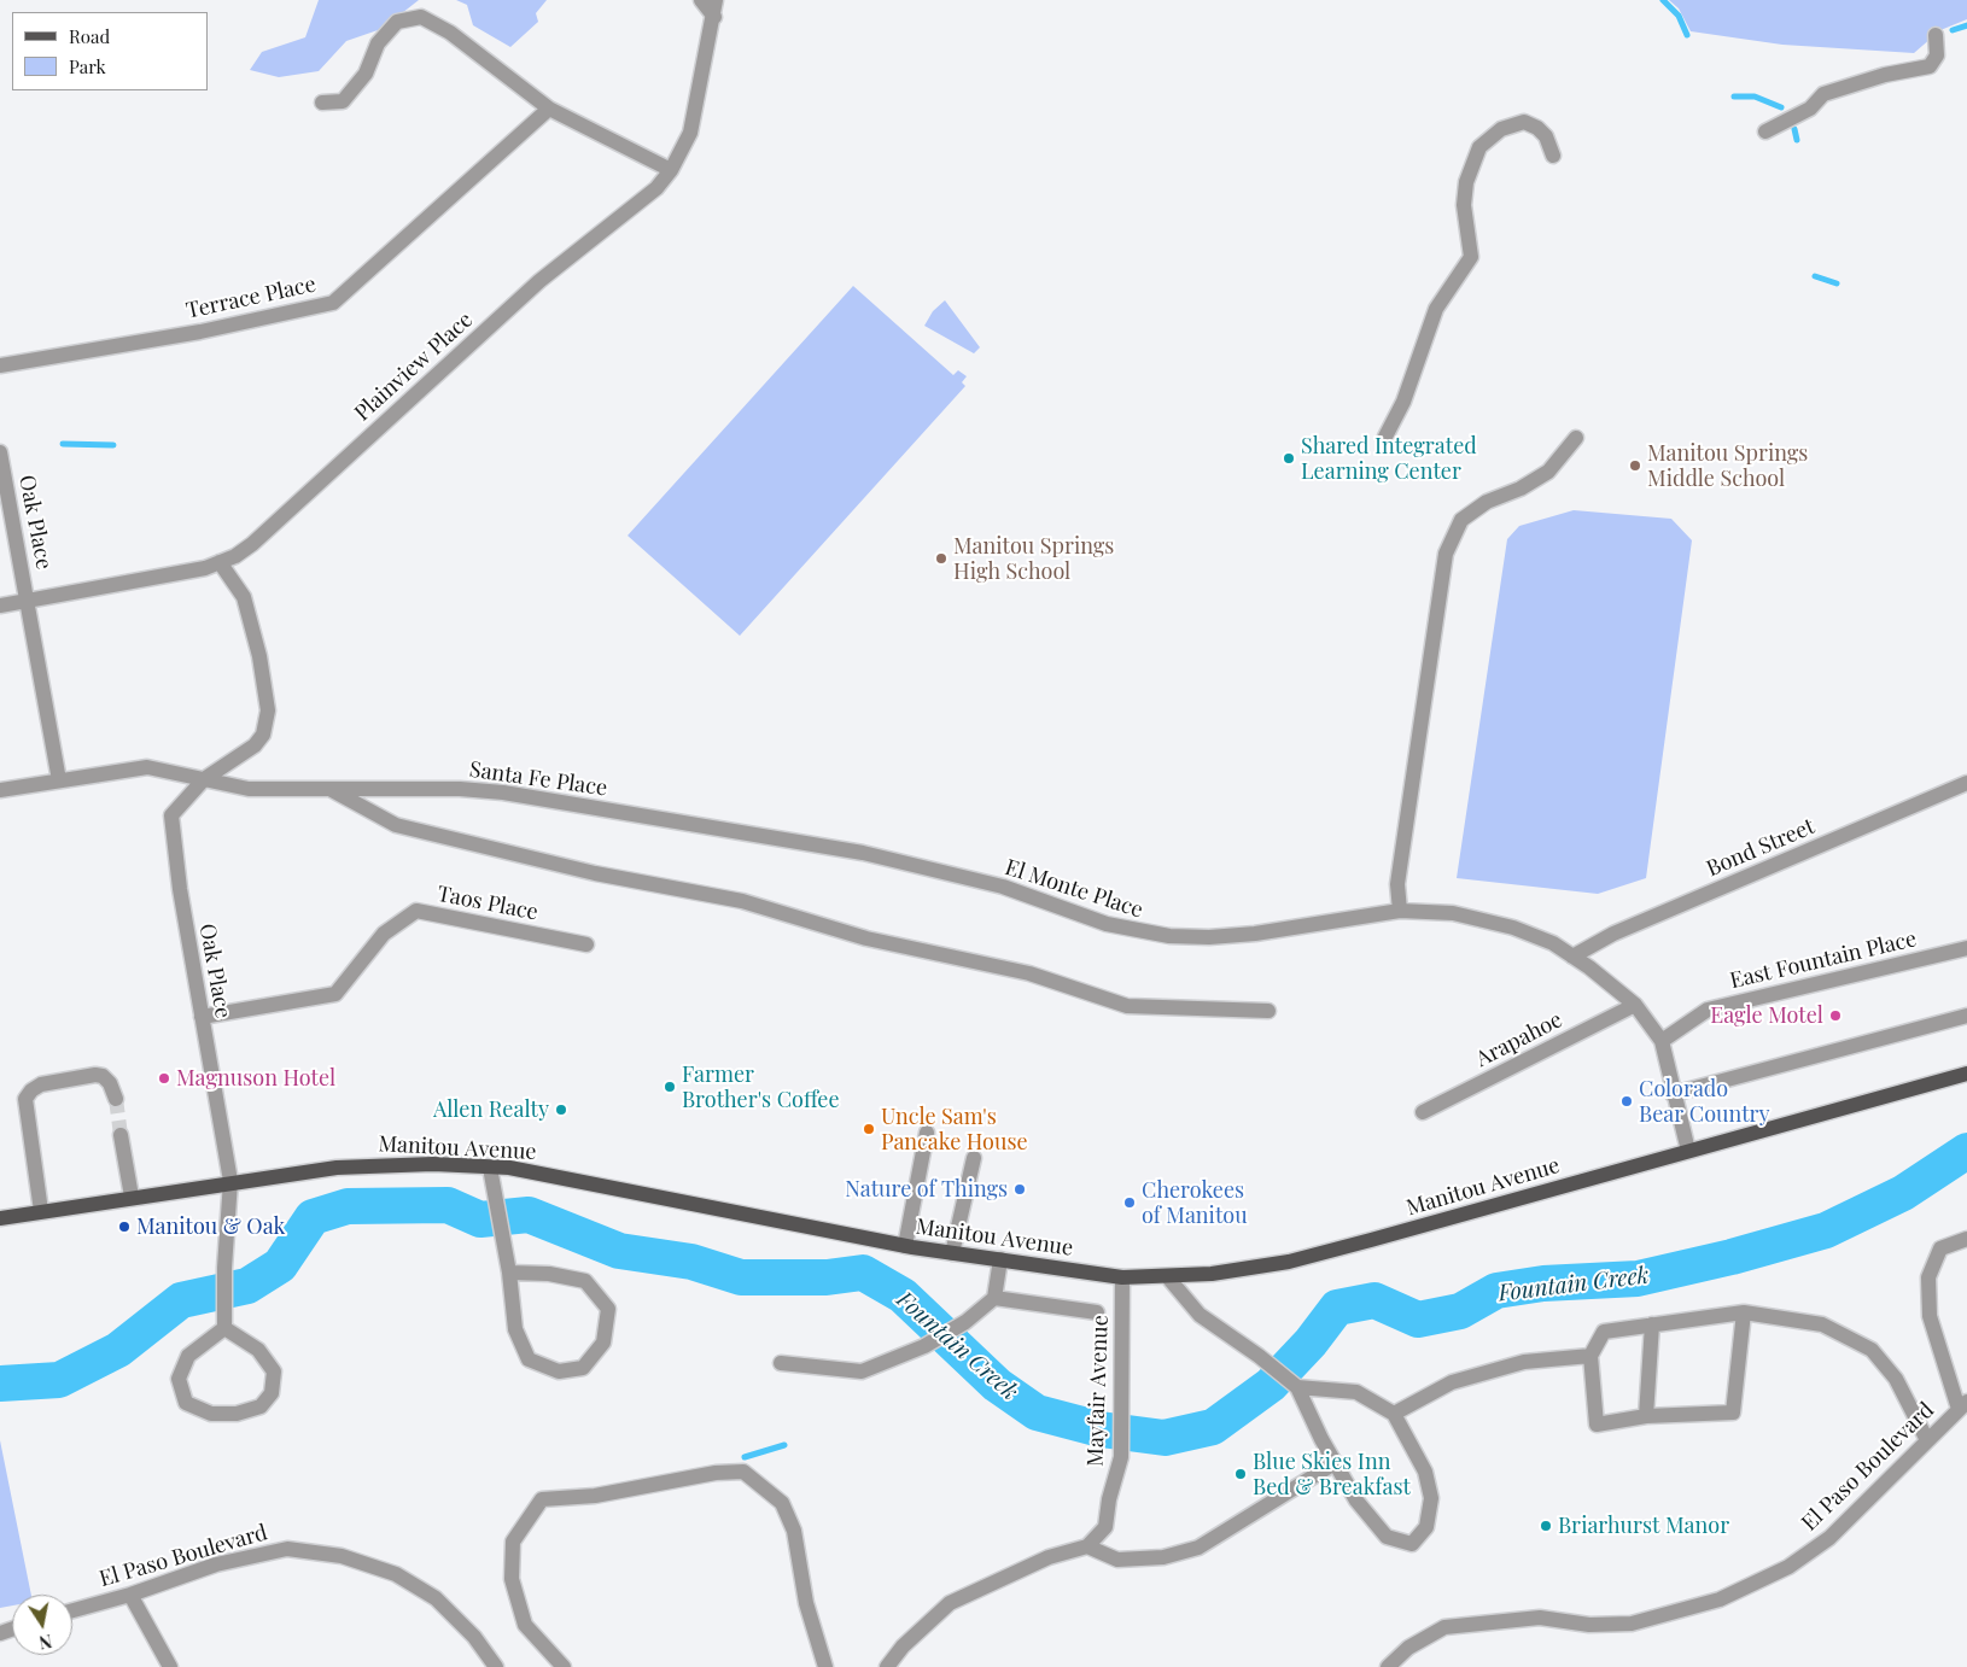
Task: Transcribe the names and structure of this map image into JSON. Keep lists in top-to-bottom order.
{
  "streets": {
    "main road": ["Manitou Avenue"],
    "street": [
      "Terrace Place",
      "Plainview Place",
      "Oak Place",
      "Santa Fe Place",
      "Bond Street",
      "El Monte Place",
      "Taos Place",
      "East Fountain Place",
      "Arapahoe",
      "Mayfair Avenue",
      "El Paso Boulevard"
    ]
  },
  "crossings": [
    ["Plainview Place", "Oak Place"],
    ["Oak Place", "Santa Fe Place"],
    ["Oak Place", "Taos Place"],
    ["Oak Place", "Manitou Avenue"],
    ["Santa Fe Place", "El Monte Place"],
    ["Bond Street", "El Monte Place"],
    ["El Monte Place", "East Fountain Place"],
    ["El Monte Place", "Arapahoe"],
    ["El Monte Place", "Manitou Avenue"],
    ["Manitou Avenue", "Mayfair Avenue"]
  ],
  "water": ["Fountain Creek"],
  "places": [
    "Shared Integrated Learning Center",
    "Manitou Springs Middle School",
    "Manitou Springs High School",
    "Eagle Motel",
    "Magnuson Hotel",
    "Farmer Brother's Coffee",
    "Colorado Bear Country",
    "Allen Realty",
    "Uncle Sam's Pancake House",
    "Nature of Things",
    "Cherokees of Manitou",
    "Manitou & Oak",
    "Blue Skies Inn Bed & Breakfast",
    "Briarhurst Manor"
  ],
  "legend": ["Road", "Park"],
  "north": "bottom"
}
